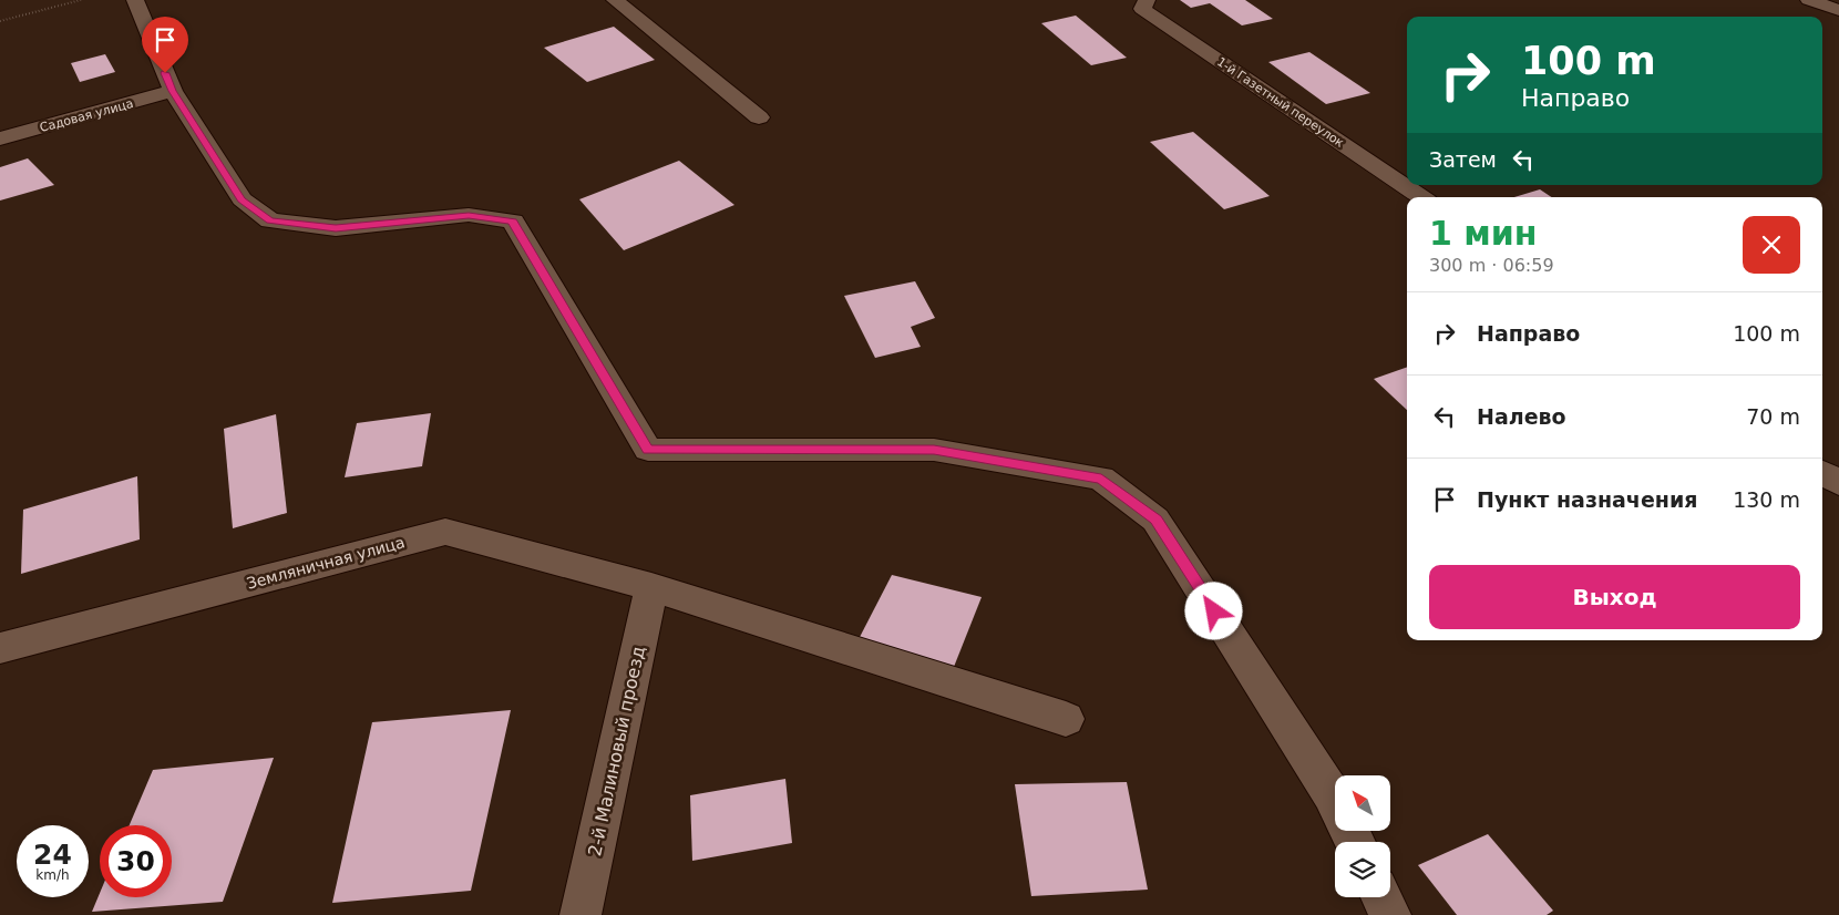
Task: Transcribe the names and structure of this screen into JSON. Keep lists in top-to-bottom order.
{
  "streets": {
    "street": [
      "1-й Газетный переулок",
      "Садовая улица",
      "Земляничная улица",
      "2-й Малиновый проезд"
    ]
  },
  "crossings": [
    ["Земляничная улица", "2-й Малиновый проезд"]
  ],
  "north": "top left",
  "page": {
    "turn": ["100 m", "Направо"],
    "then": "Затем",
    "heading": ["1 мин", "300 m · 06:59"],
    "list": [
      {
        "name": "Направо",
        "value": "100 m"
      },
      {
        "name": "Налево",
        "value": "70 m"
      },
      {
        "name": "Пункт назначения",
        "value": "130 m"
      }
    ],
    "buttons": "Выход",
    "speed": "24 km/h",
    "limit": "30"
  }
}
